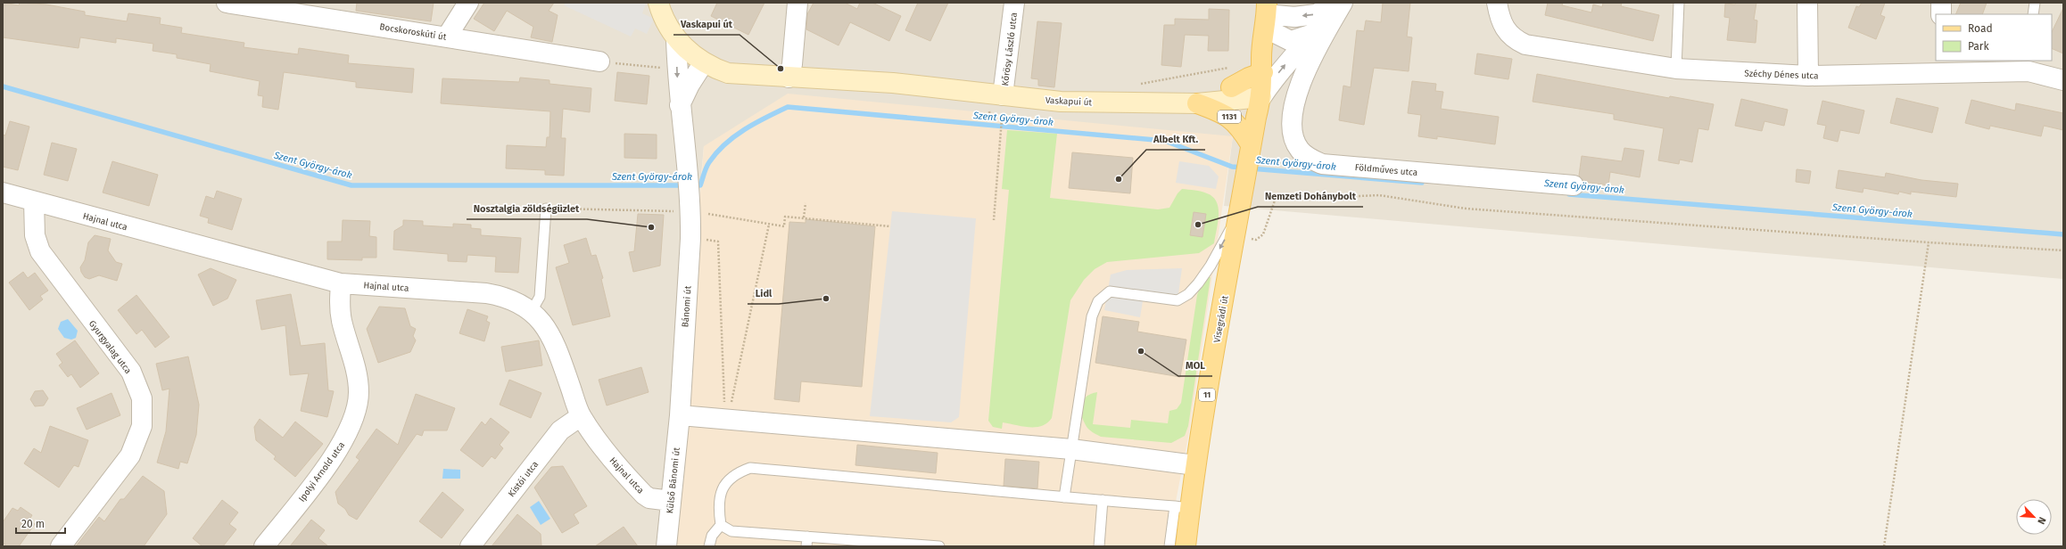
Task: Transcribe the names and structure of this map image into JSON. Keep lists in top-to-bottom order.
{
  "streets": {
    "main road": [
      "Vaskapui út",
      "1131",
      "Visegrádi út",
      "11"
    ],
    "street": [
      "Bocskoroskúti út",
      "Kőrösy László utca",
      "Széchy Dénes utca",
      "Földműves utca",
      "Hajnal utca",
      "Bánomi út",
      "Gyurgyalag utca",
      "Ipolyi Arnold utca",
      "Kistói utca",
      "Külső Bánomi út"
    ]
  },
  "crossings": [
    ["Kőrösy László utca", "Vaskapui út"],
    ["Vaskapui út", "1131"],
    ["Vaskapui út", "11"],
    ["1131", "11"],
    ["Hajnal utca", "Gyurgyalag utca"],
    ["Hajnal utca", "Ipolyi Arnold utca"],
    ["Hajnal utca", "Kistói utca"],
    ["Hajnal utca", "Külső Bánomi út"],
    ["Bánomi út", "Külső Bánomi út"],
    ["Visegrádi út", "11"]
  ],
  "water": ["Szent György-árok"],
  "places": [
    "Vaskapui út",
    "Albelt Kft.",
    "Nemzeti Dohánybolt",
    "Nosztalgia zöldségüzlet",
    "Lidl",
    "MOL"
  ],
  "legend": ["Road", "Park"],
  "scale_bar": "20 m",
  "north": "bottom right"
}
